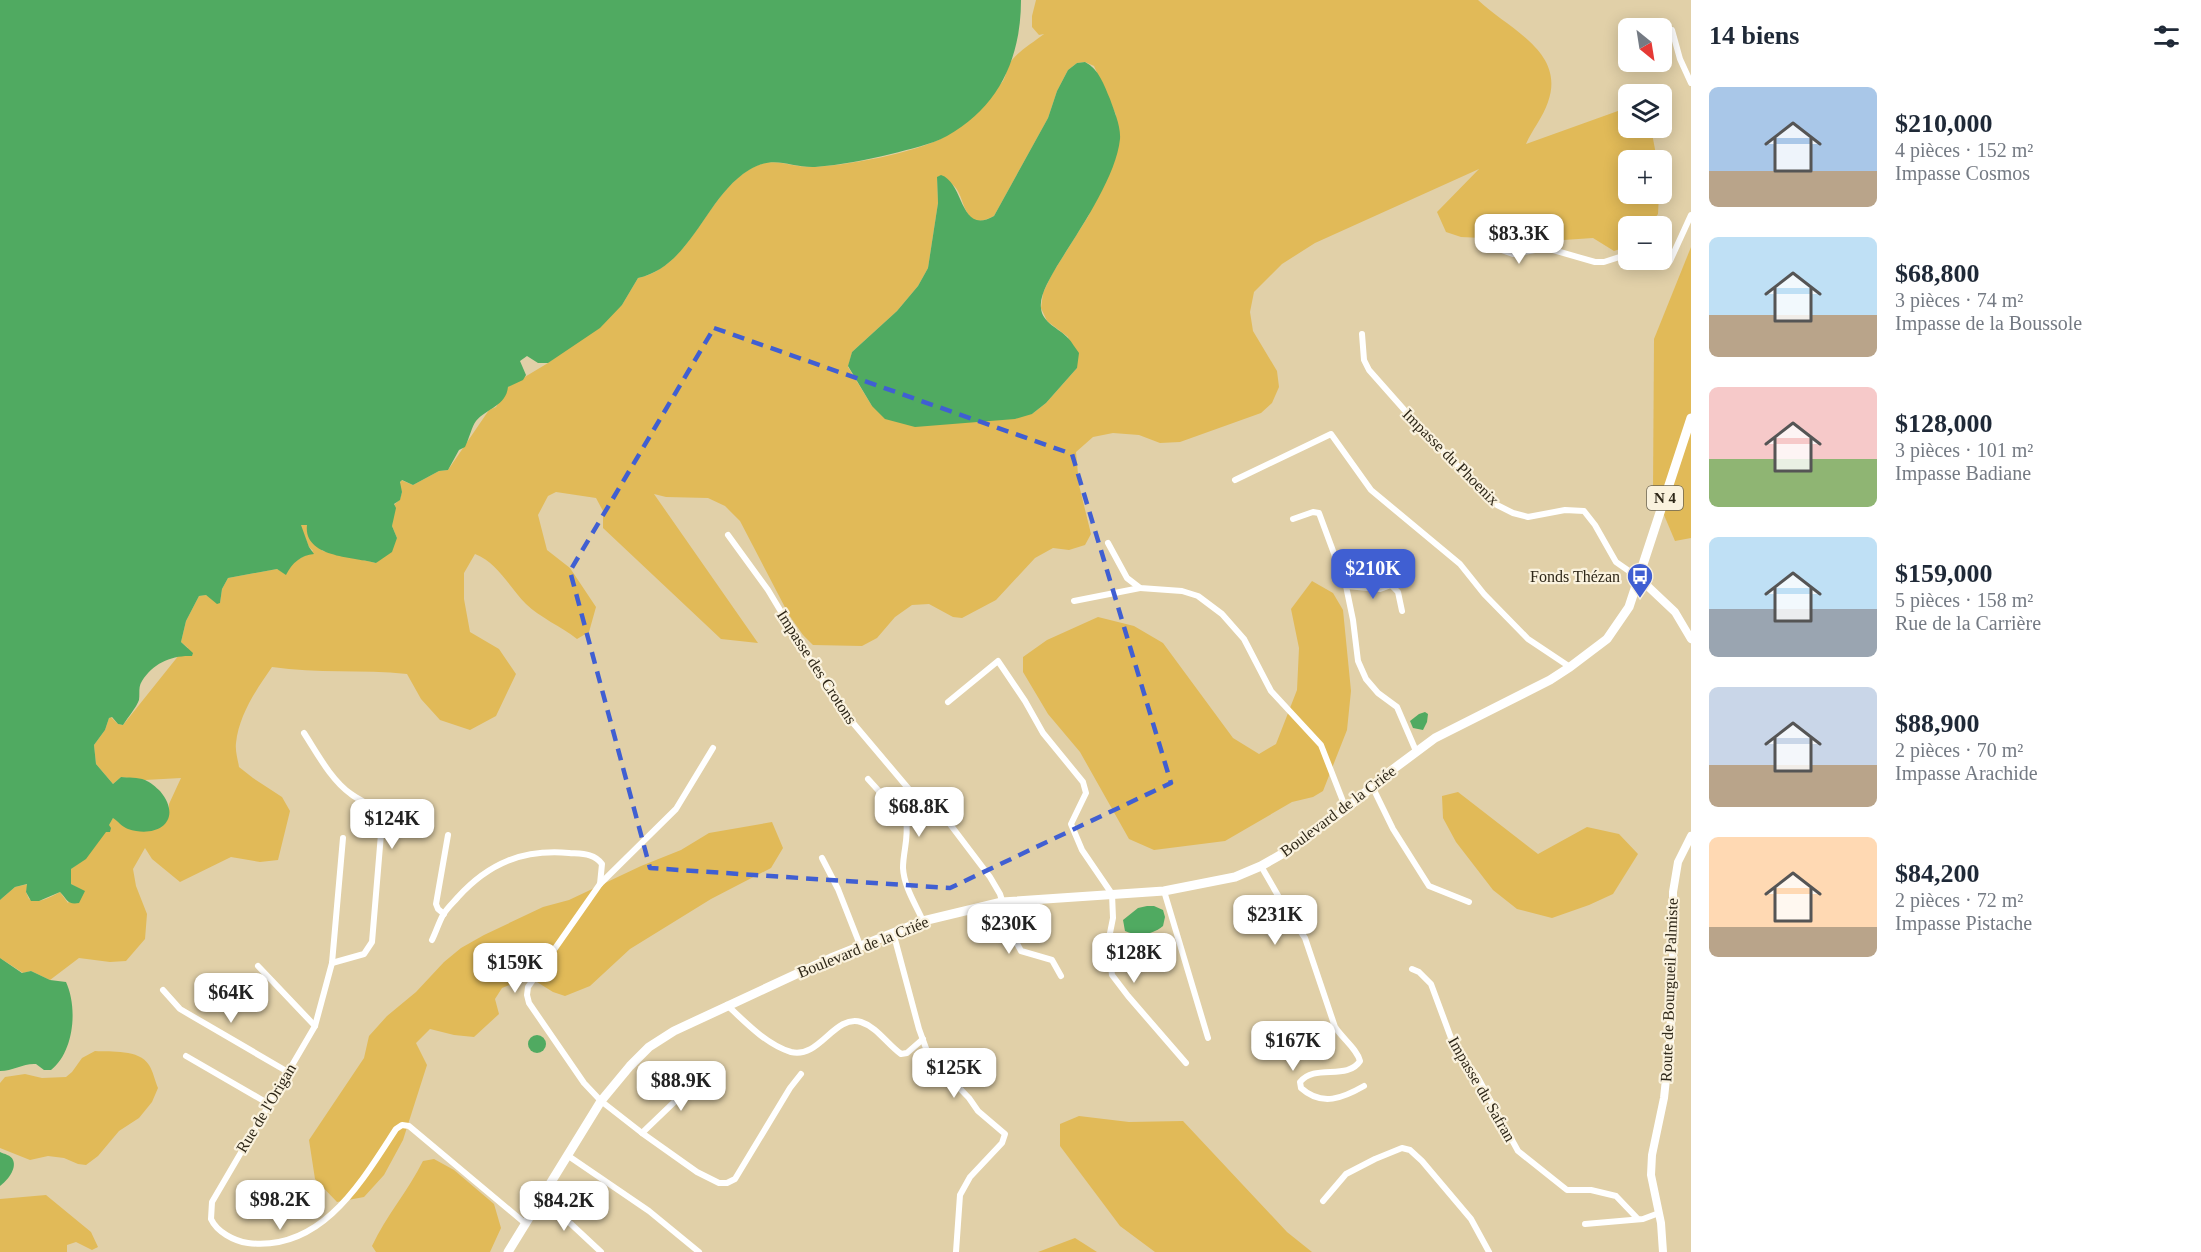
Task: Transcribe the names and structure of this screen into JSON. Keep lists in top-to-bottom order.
{
  "streets": {
    "main road": ["N 4", "Boulevard de la Criée"],
    "street": [
      "Impasse du Phoenix",
      "Impasse des Crotons",
      "Route de Bourgueil Palmiste",
      "Impasse du Safran",
      "Rue de l'Origan"
    ]
  },
  "crossings": [
    ["Impasse du Phoenix", "Boulevard de la Criée"],
    ["Impasse des Crotons", "Boulevard de la Criée"],
    ["Boulevard de la Criée", "Rue de l'Origan"]
  ],
  "places": {
    "bus stop": ["Fonds Thézan"]
  },
  "north": "bottom right",
  "page": {
    "heading": "14 biens",
    "map_buttons": ["+", "−"],
    "list": [
      {
        "name": "$210,000",
        "note": "4 pièces · 152 m² · Impasse Cosmos"
      },
      {
        "name": "$68,800",
        "note": "3 pièces · 74 m² · Impasse de la Boussole"
      },
      {
        "name": "$128,000",
        "note": "3 pièces · 101 m² · Impasse Badiane"
      },
      {
        "name": "$159,000",
        "note": "5 pièces · 158 m² · Rue de la Carrière"
      },
      {
        "name": "$88,900",
        "note": "2 pièces · 70 m² · Impasse Arachide"
      },
      {
        "name": "$84,200",
        "note": "2 pièces · 72 m² · Impasse Pistache"
      }
    ],
    "price": [
      "$83.3K",
      "$210K",
      "$68.8K",
      "$124K",
      "$231K",
      "$230K",
      "$128K",
      "$159K",
      "$64K",
      "$167K",
      "$125K",
      "$88.9K",
      "$98.2K",
      "$84.2K"
    ]
  }
}
